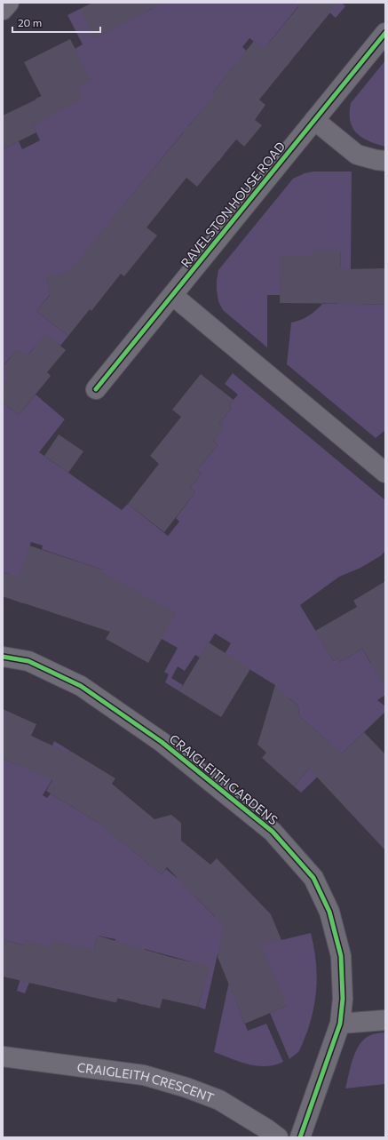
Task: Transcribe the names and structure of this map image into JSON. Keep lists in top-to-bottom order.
{
  "streets": {
    "street": ["RAVELSTON HOUSE ROAD", "CRAIGLEITH GARDENS", "CRAIGLEITH CRESCENT"]
  },
  "scale_bar": "20 m"
}
